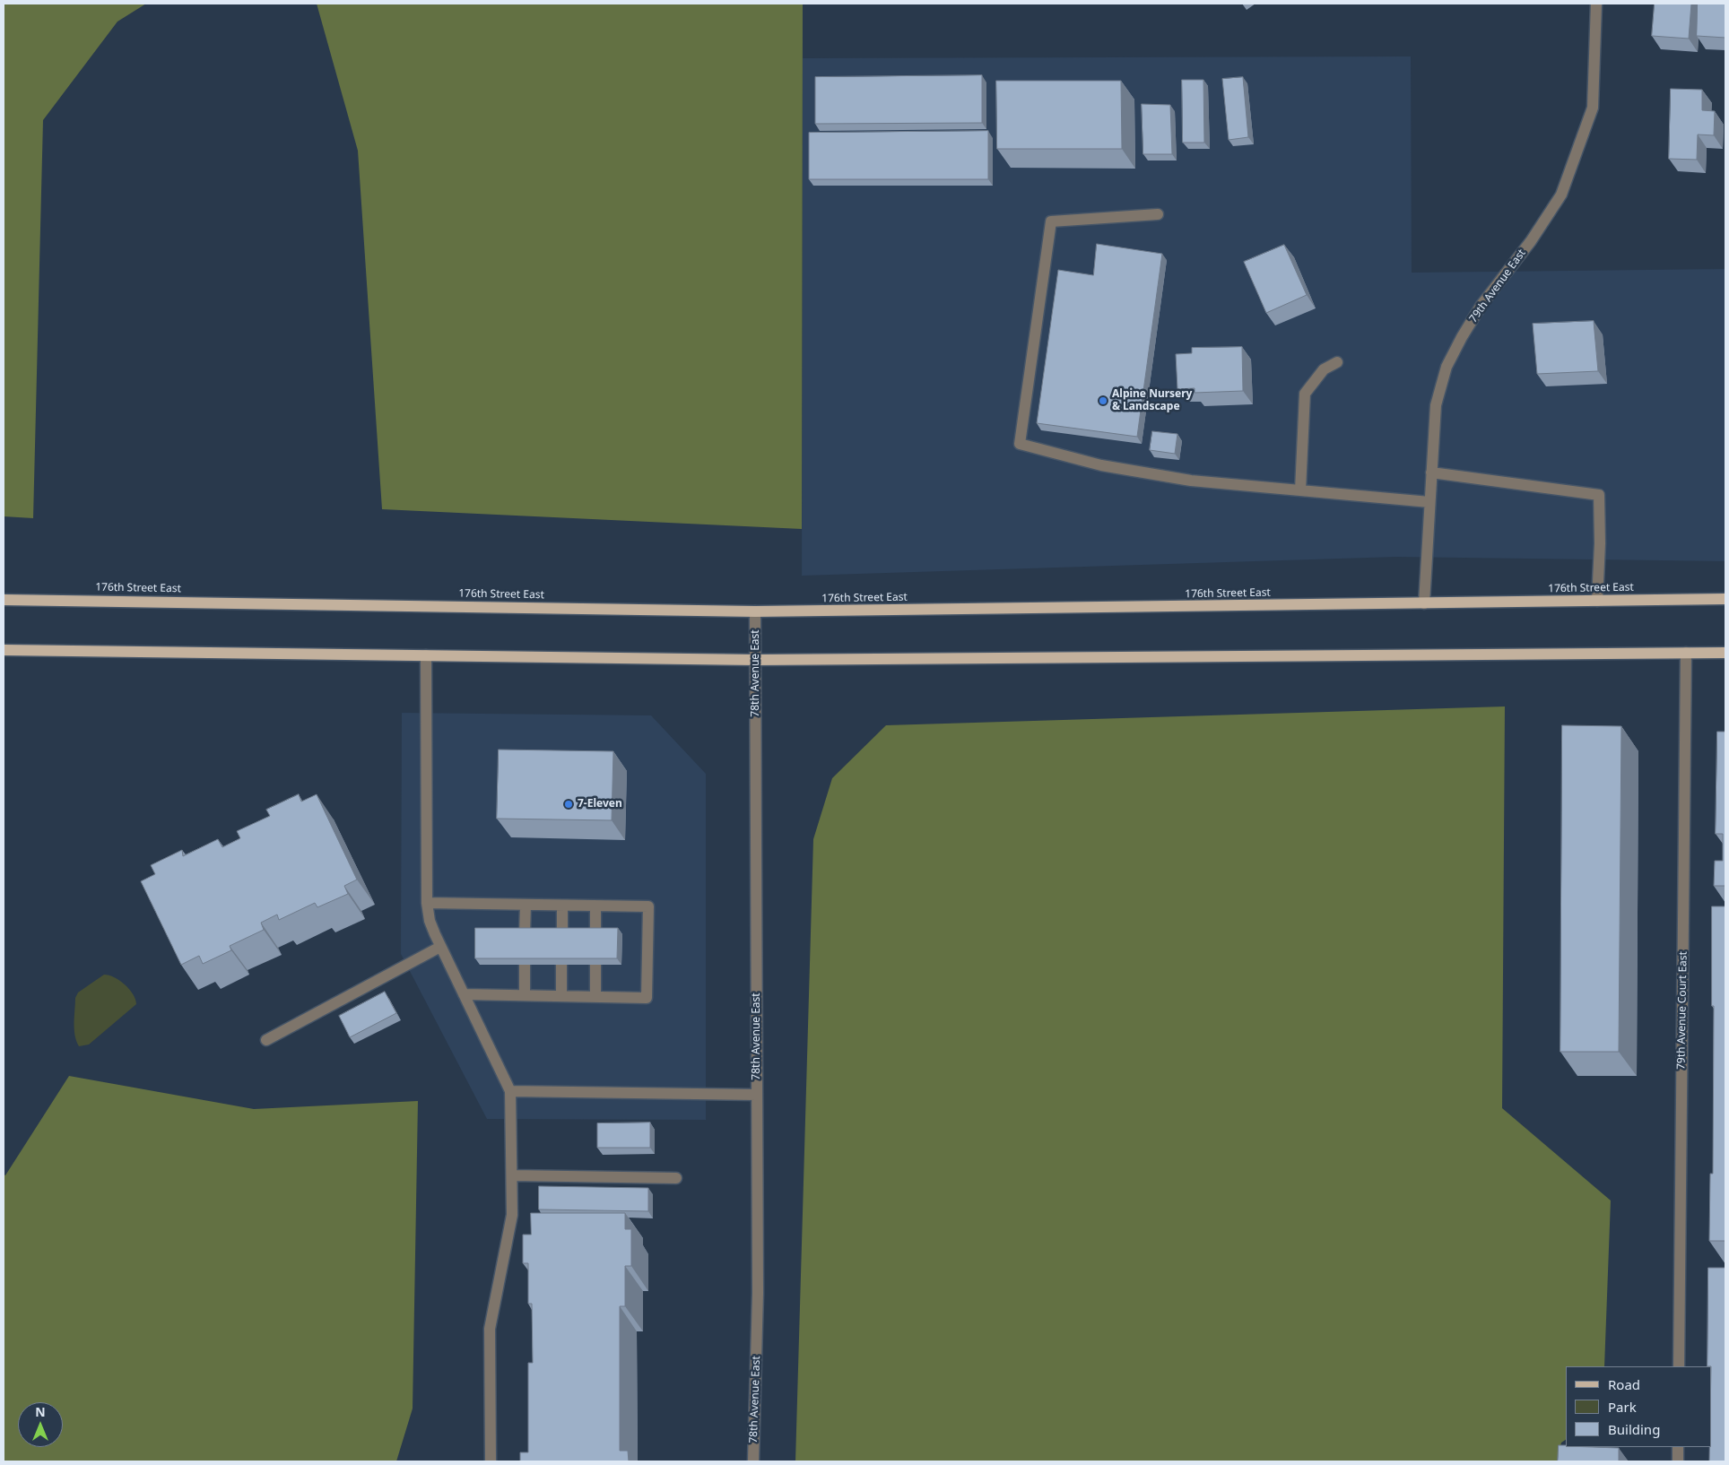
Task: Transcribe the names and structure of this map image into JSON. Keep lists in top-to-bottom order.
{
  "streets": {
    "main road": ["176th Street East"],
    "street": ["79th Avenue East", "78th Avenue East", "79th Avenue Court East"]
  },
  "crossings": [
    ["79th Avenue East", "176th Street East"],
    ["176th Street East", "78th Avenue East"]
  ],
  "places": ["Alpine Nursery & Landscape", "7-Eleven"],
  "legend": ["Road", "Park", "Building"],
  "north": "top"
}
